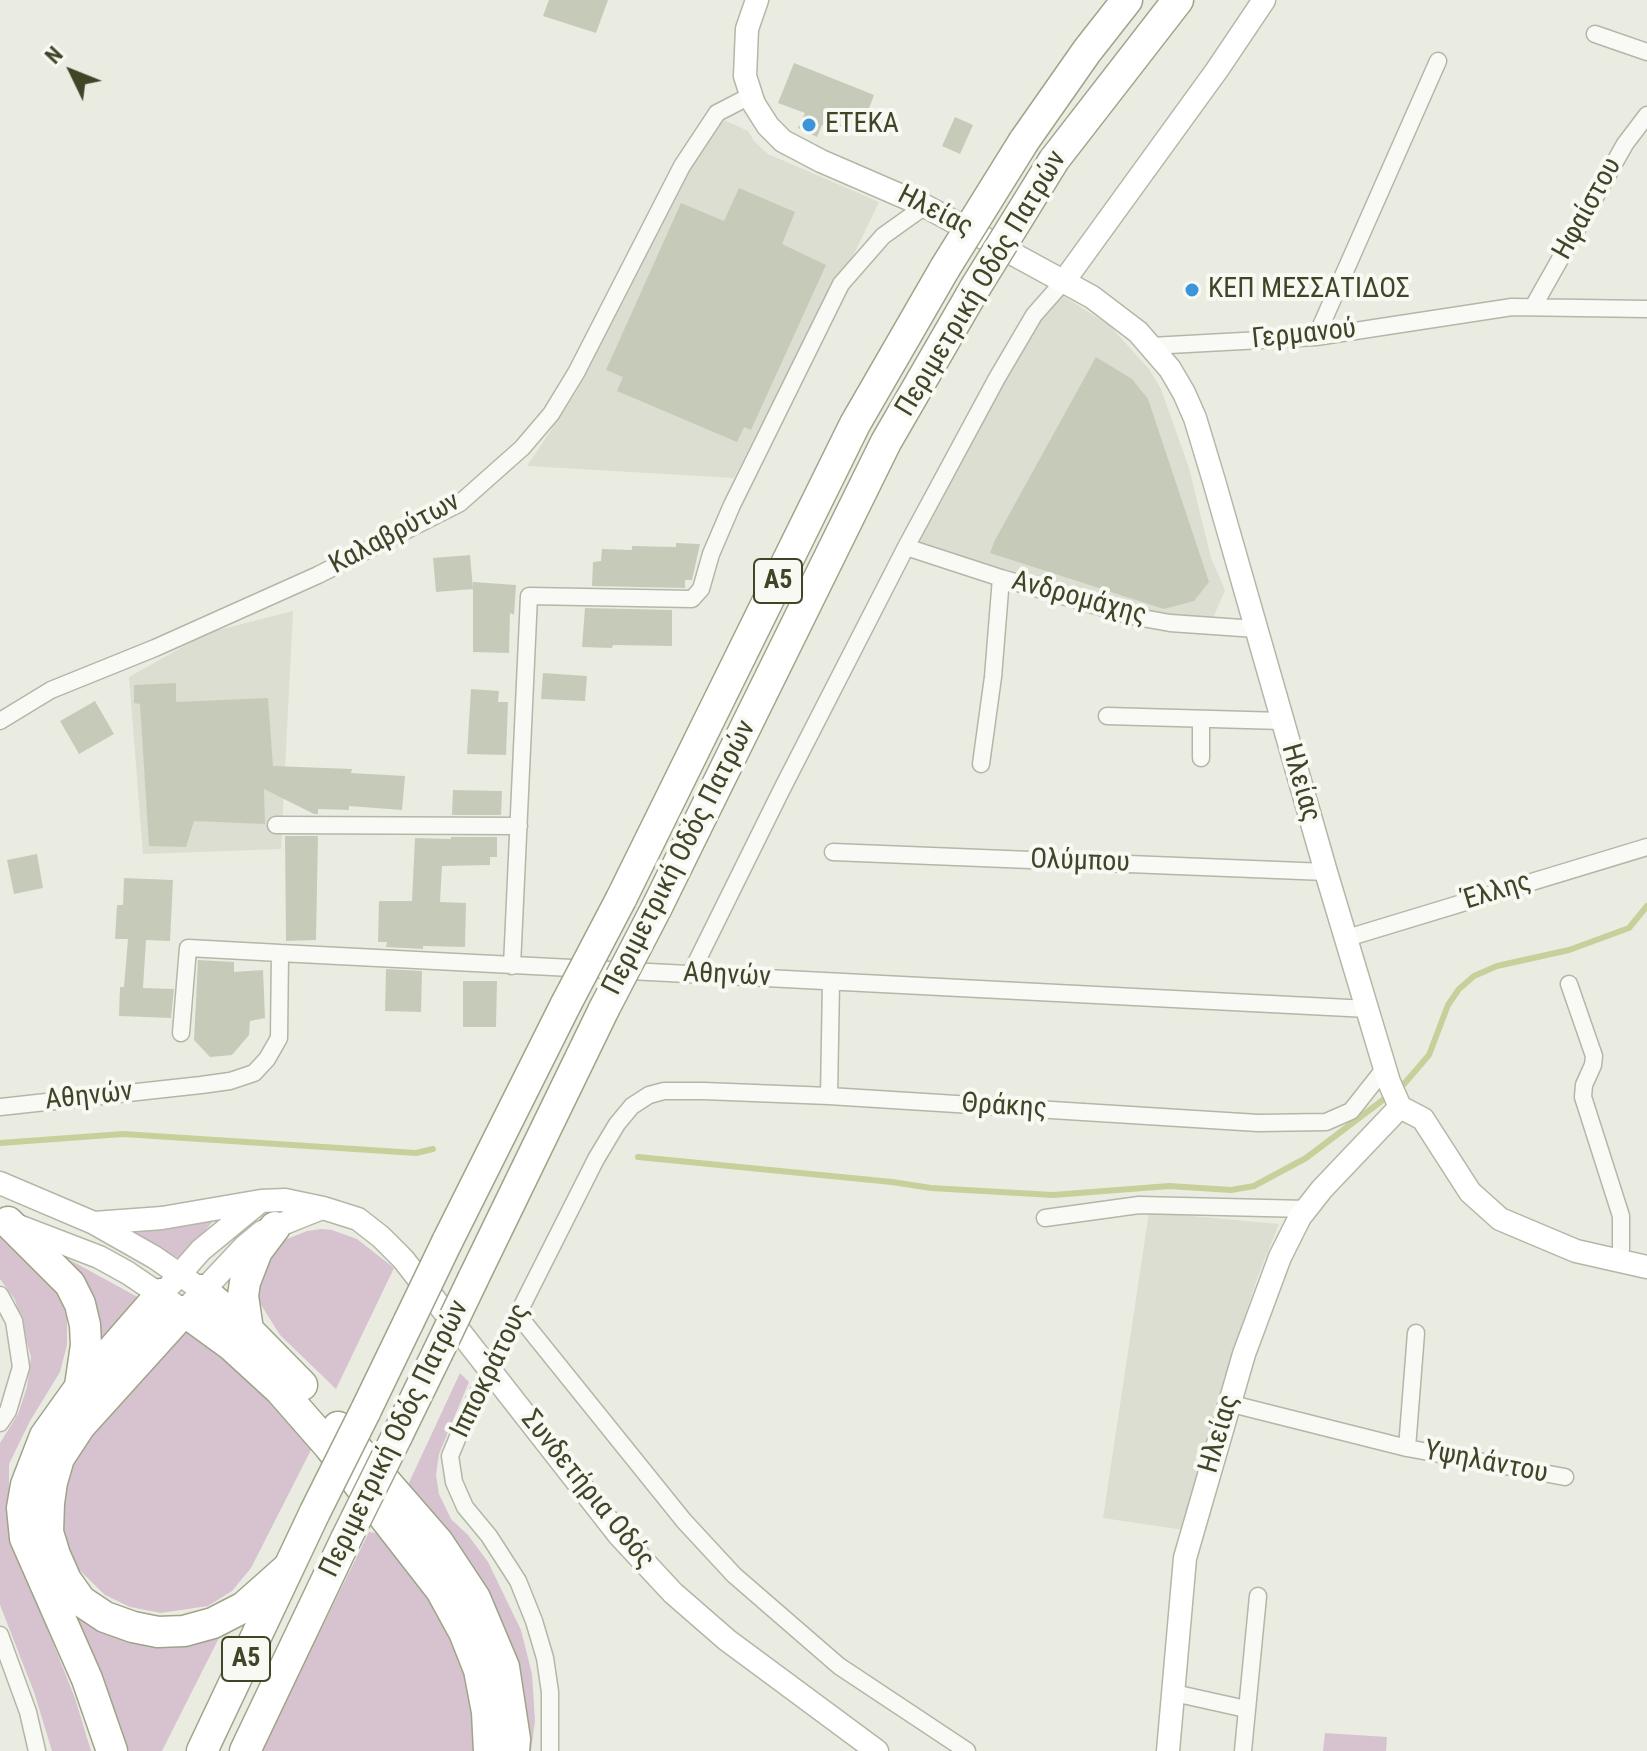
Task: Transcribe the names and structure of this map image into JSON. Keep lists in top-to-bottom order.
{
  "streets": {
    "highway": ["Περιμετρική Οδός Πατρών", "Α5"],
    "main road": ["Ηλείας", "Συνδετήρια Οδός"],
    "street": [
      "Ηφαίστου",
      "Γερμανού",
      "Καλαβρύτων",
      "Ανδρομάχης",
      "Ολύμπου",
      "Έλλης",
      "Αθηνών",
      "Θράκης",
      "Ιπποκράτους",
      "Υψηλάντου"
    ]
  },
  "crossings": [
    ["Ηφαίστου", "Γερμανού"],
    ["Ηλείας", "Γερμανού"],
    ["Ηλείας", "Καλαβρύτων"],
    ["Ηλείας", "Ανδρομάχης"],
    ["Ηλείας", "Ολύμπου"],
    ["Ηλείας", "Έλλης"],
    ["Ηλείας", "Αθηνών"],
    ["Ηλείας", "Θράκης"],
    ["Ηλείας", "Υψηλάντου"],
    ["Θράκης", "Ιπποκράτους"],
    ["Ιπποκράτους", "Συνδετήρια Οδός"]
  ],
  "places": ["ΕΤΕΚΑ", "ΚΕΠ ΜΕΣΣΑΤΙΔΟΣ"],
  "north": "top left"
}
